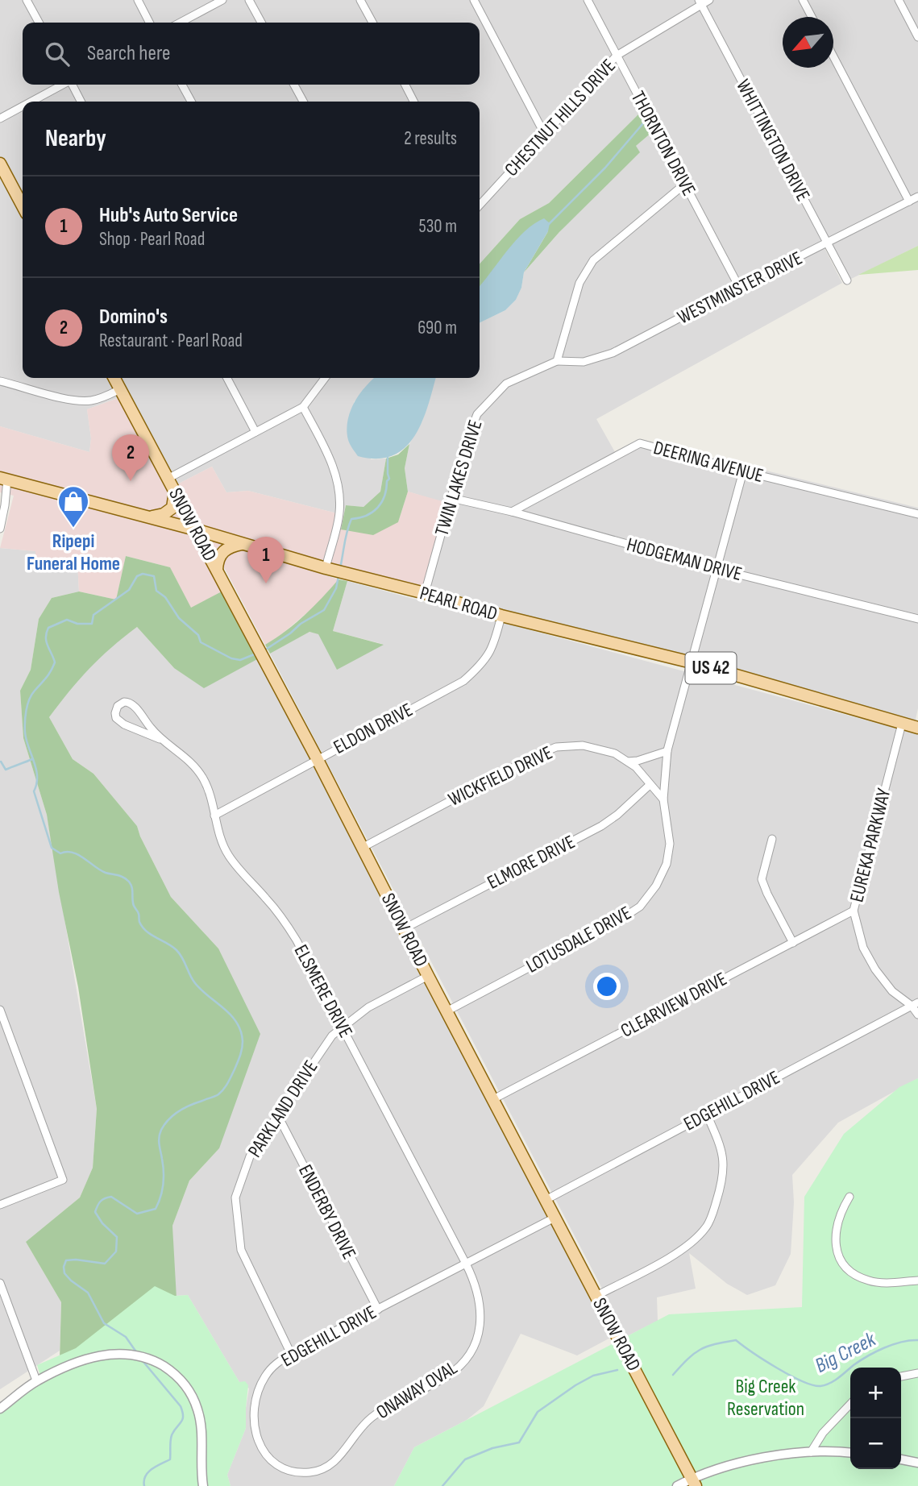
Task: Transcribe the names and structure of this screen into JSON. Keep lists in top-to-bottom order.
{
  "streets": {
    "main road": ["SNOW ROAD", "PEARL ROAD", "US 42"],
    "street": [
      "CHESTNUT HILLS DRIVE",
      "WHITTINGTON DRIVE",
      "THORNTON DRIVE",
      "WESTMINSTER DRIVE",
      "DEERING AVENUE",
      "TWIN LAKES DRIVE",
      "HODGEMAN DRIVE",
      "ELDON DRIVE",
      "WICKFIELD DRIVE",
      "EUREKA PARKWAY",
      "ELMORE DRIVE",
      "LOTUSDALE DRIVE",
      "ELSMERE DRIVE",
      "CLEARVIEW DRIVE",
      "EDGEHILL DRIVE",
      "PARKLAND DRIVE",
      "ENDERBY DRIVE",
      "ONAWAY OVAL"
    ]
  },
  "crossings": [
    ["CHESTNUT HILLS DRIVE", "WHITTINGTON DRIVE"],
    ["CHESTNUT HILLS DRIVE", "THORNTON DRIVE"],
    ["WHITTINGTON DRIVE", "WESTMINSTER DRIVE"],
    ["THORNTON DRIVE", "WESTMINSTER DRIVE"],
    ["WESTMINSTER DRIVE", "TWIN LAKES DRIVE"],
    ["DEERING AVENUE", "HODGEMAN DRIVE"],
    ["DEERING AVENUE", "LOTUSDALE DRIVE"],
    ["TWIN LAKES DRIVE", "HODGEMAN DRIVE"],
    ["TWIN LAKES DRIVE", "PEARL ROAD"],
    ["SNOW ROAD", "PEARL ROAD"],
    ["SNOW ROAD", "ELDON DRIVE"],
    ["SNOW ROAD", "WICKFIELD DRIVE"],
    ["SNOW ROAD", "ELMORE DRIVE"],
    ["SNOW ROAD", "LOTUSDALE DRIVE"],
    ["SNOW ROAD", "CLEARVIEW DRIVE"],
    ["SNOW ROAD", "EDGEHILL DRIVE"],
    ["SNOW ROAD", "PARKLAND DRIVE"],
    ["HODGEMAN DRIVE", "LOTUSDALE DRIVE"],
    ["PEARL ROAD", "ELDON DRIVE"],
    ["PEARL ROAD", "EUREKA PARKWAY"],
    ["PEARL ROAD", "LOTUSDALE DRIVE"],
    ["ELDON DRIVE", "ELSMERE DRIVE"],
    ["WICKFIELD DRIVE", "ELMORE DRIVE"],
    ["WICKFIELD DRIVE", "LOTUSDALE DRIVE"],
    ["EUREKA PARKWAY", "CLEARVIEW DRIVE"],
    ["EUREKA PARKWAY", "EDGEHILL DRIVE"],
    ["ELSMERE DRIVE", "EDGEHILL DRIVE"],
    ["ELSMERE DRIVE", "PARKLAND DRIVE"],
    ["ELSMERE DRIVE", "ONAWAY OVAL"],
    ["EDGEHILL DRIVE", "PARKLAND DRIVE"],
    ["EDGEHILL DRIVE", "ENDERBY DRIVE"],
    ["EDGEHILL DRIVE", "ONAWAY OVAL"],
    ["PARKLAND DRIVE", "ENDERBY DRIVE"]
  ],
  "water": ["Big Creek"],
  "parks": ["Big Creek Reservation"],
  "places": {
    "shop": ["Ripepi Funeral Home"]
  },
  "north": "bottom left",
  "page": {
    "search": "Search here",
    "heading": ["Nearby", "2 results"],
    "list": [
      {
        "mark": "1",
        "name": "Hub's Auto Service",
        "note": "Shop · Pearl Road",
        "value": "530 m"
      },
      {
        "mark": "2",
        "name": "Domino's",
        "note": "Restaurant · Pearl Road",
        "value": "690 m"
      }
    ],
    "pins": ["2", "1"],
    "map_buttons": ["+", "−"]
  }
}
